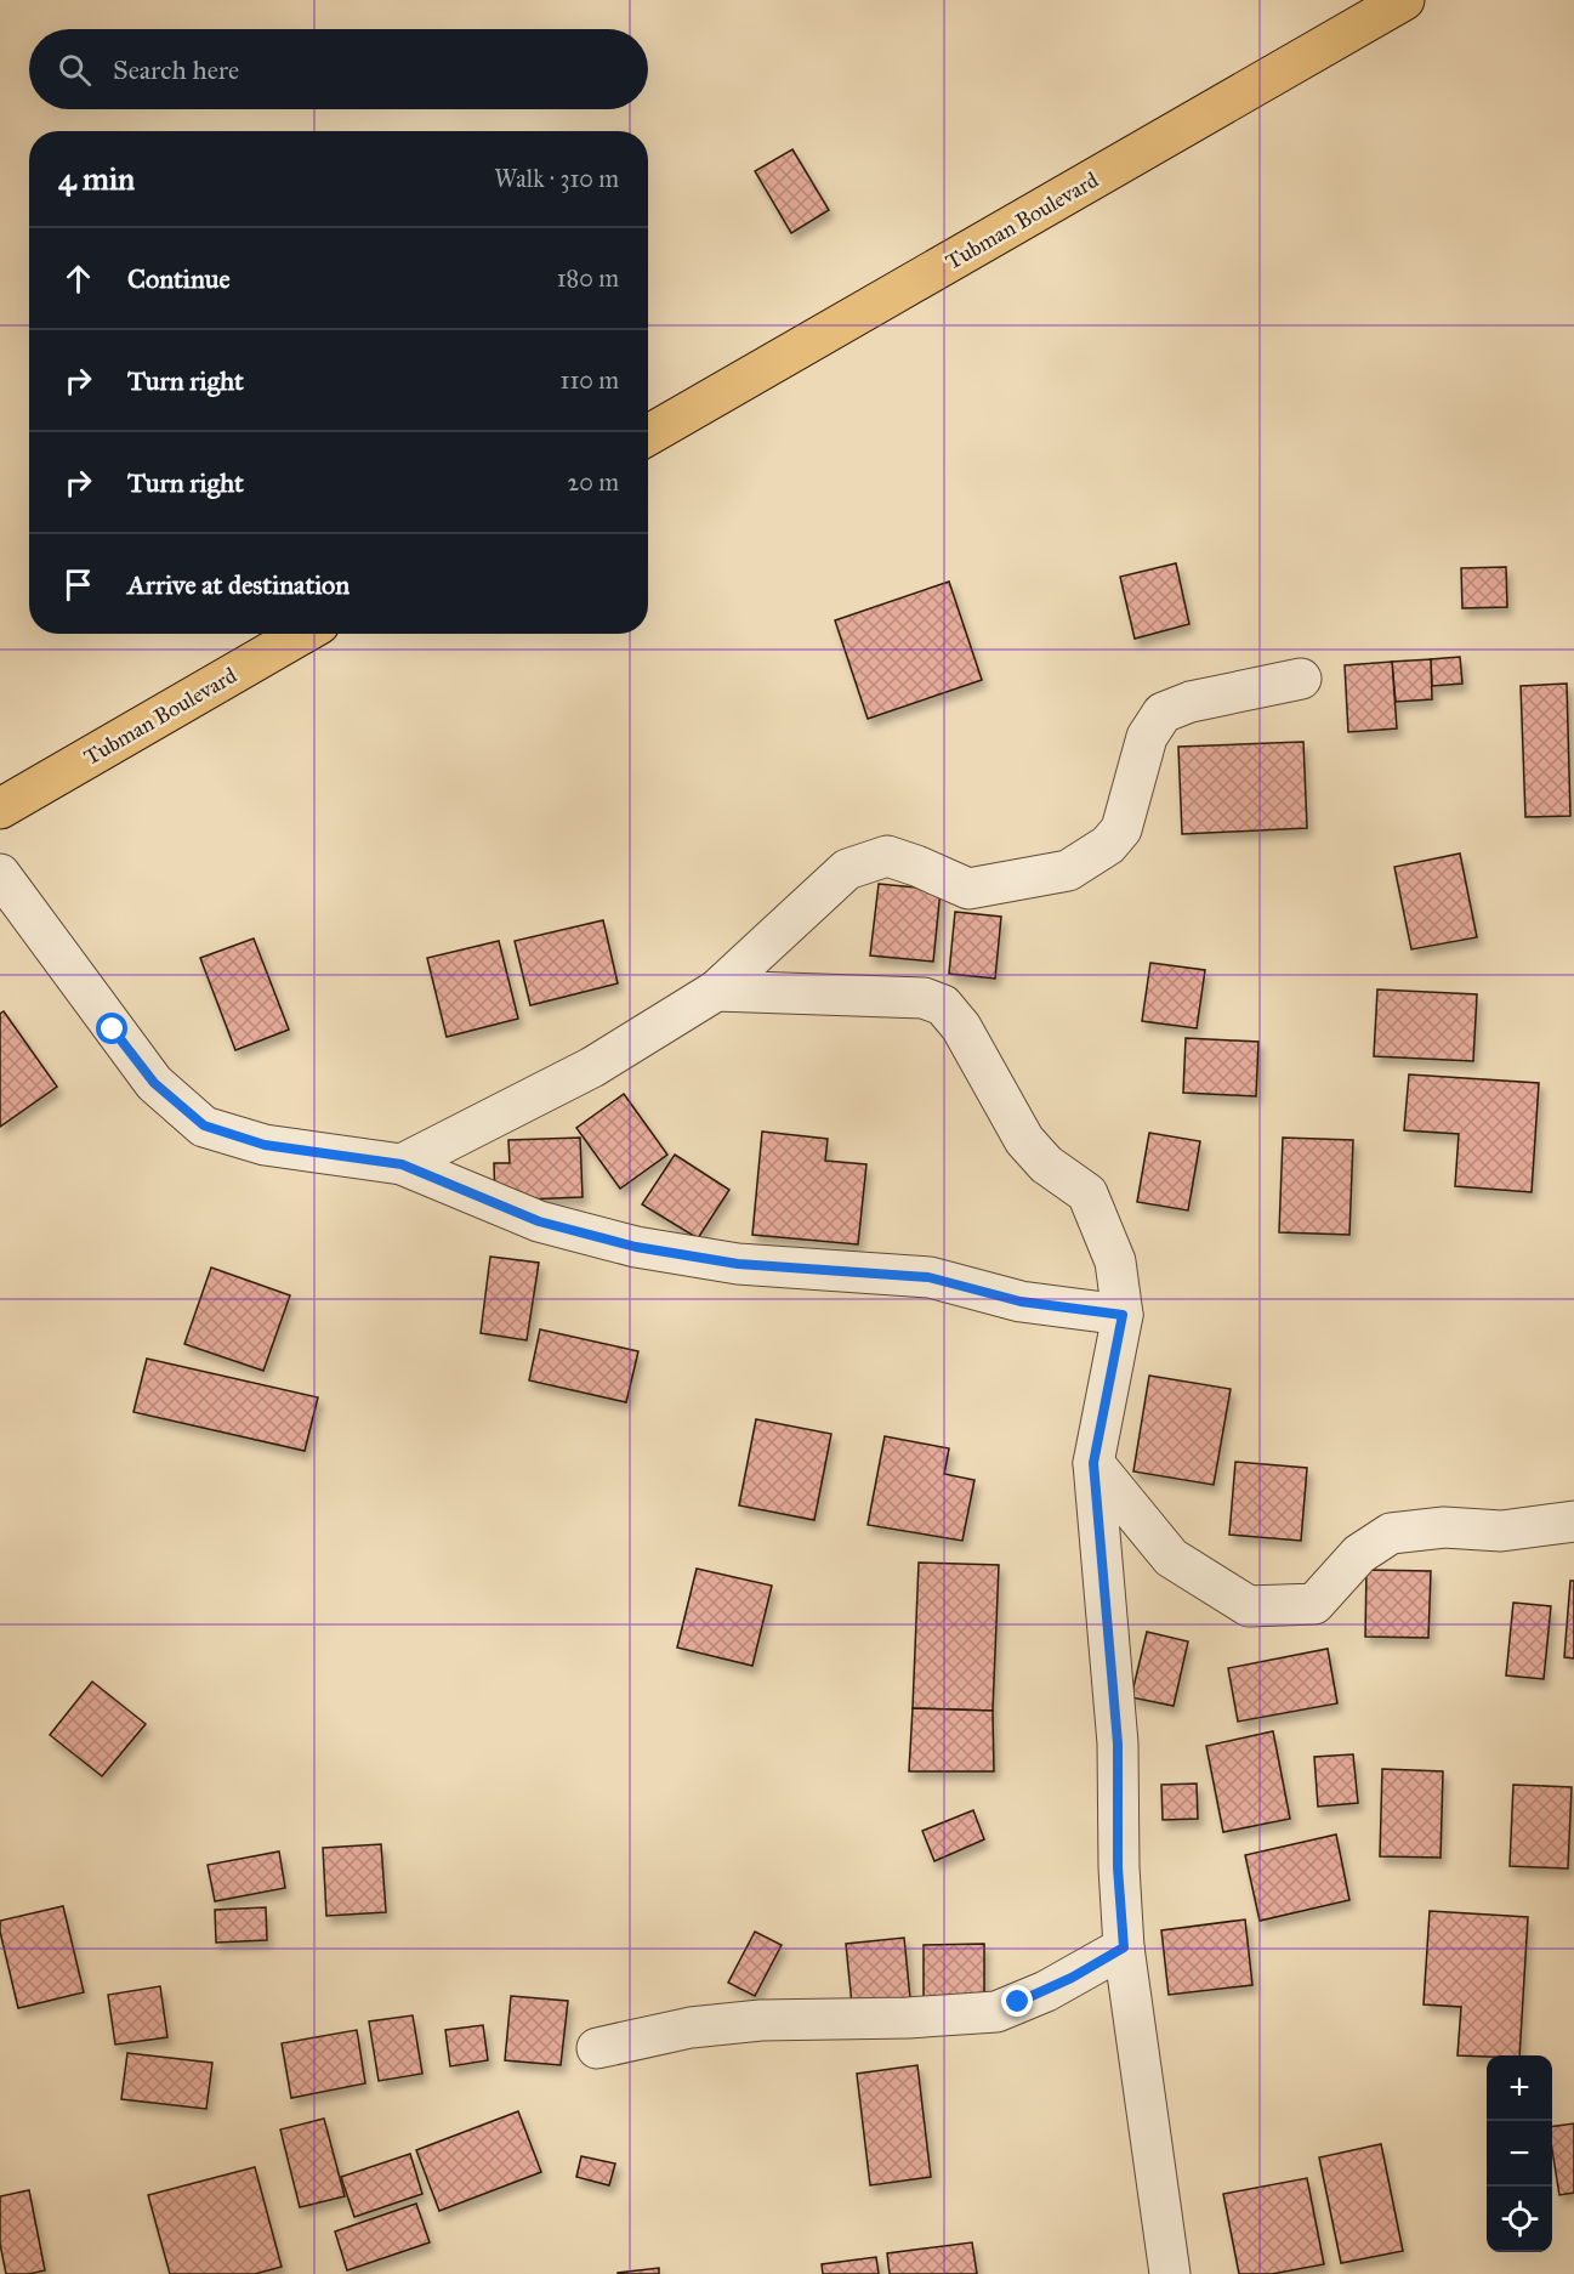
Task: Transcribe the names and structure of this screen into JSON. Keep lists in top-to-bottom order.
{
  "streets": {
    "highway": ["Tubman Boulevard"]
  },
  "page": {
    "search": "Search here",
    "heading": ["4 min", "Walk · 310 m"],
    "list": [
      ["Continue", "180 m"],
      ["Turn right", "110 m"],
      ["Turn right", "20 m"],
      "Arrive at destination"
    ],
    "map_buttons": ["+", "−"]
  }
}
